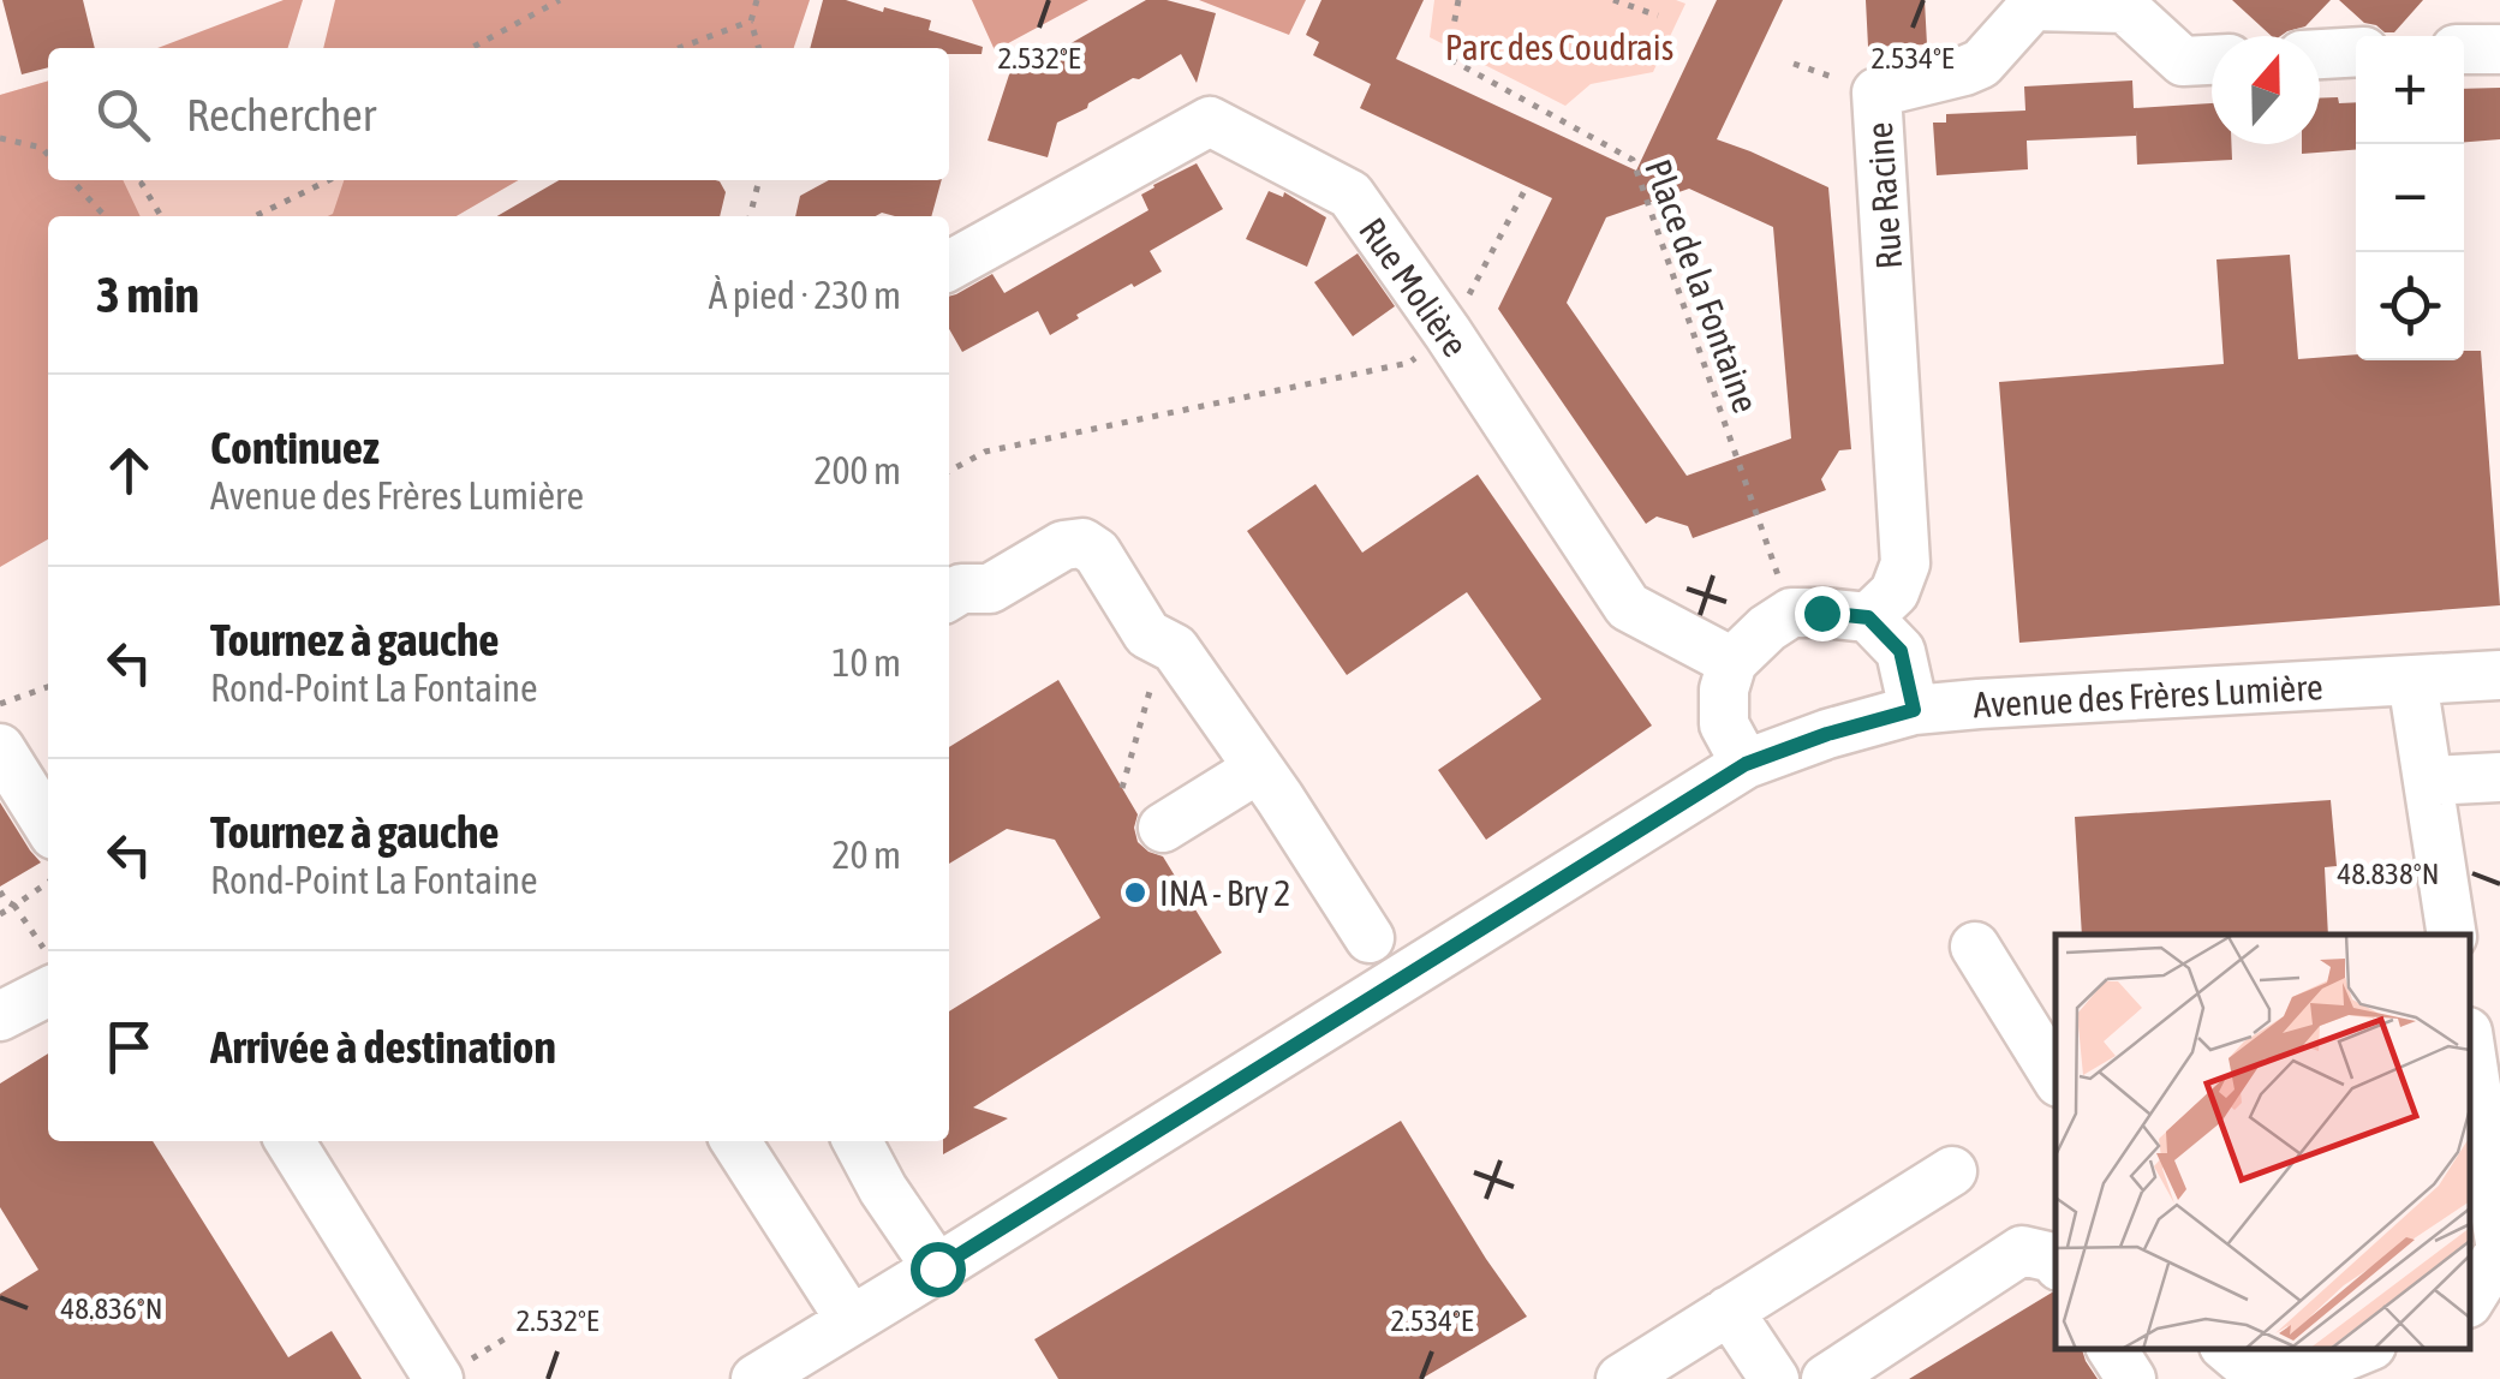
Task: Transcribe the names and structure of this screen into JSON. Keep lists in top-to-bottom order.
{
  "streets": {
    "street": ["Rue Racine", "Rue Molière", "Avenue des Frères Lumière"],
    "path": ["Place de la Fontaine"]
  },
  "parks": ["Parc des Coudrais"],
  "places": ["INA - Bry 2"],
  "north": "top",
  "page": {
    "map_buttons": ["+", "−"],
    "search": "Rechercher",
    "heading": ["3 min", "À pied · 230 m"],
    "list": [
      ["Continuez", "Avenue des Frères Lumière", "200 m"],
      ["Tournez à gauche", "Rond-Point La Fontaine", "10 m"],
      ["Tournez à gauche", "Rond-Point La Fontaine", "20 m"],
      "Arrivée à destination"
    ]
  },
  "coordinates": [
    "2.532°E",
    "2.534°E",
    "48.838°N",
    "48.836°N"
  ]
}
